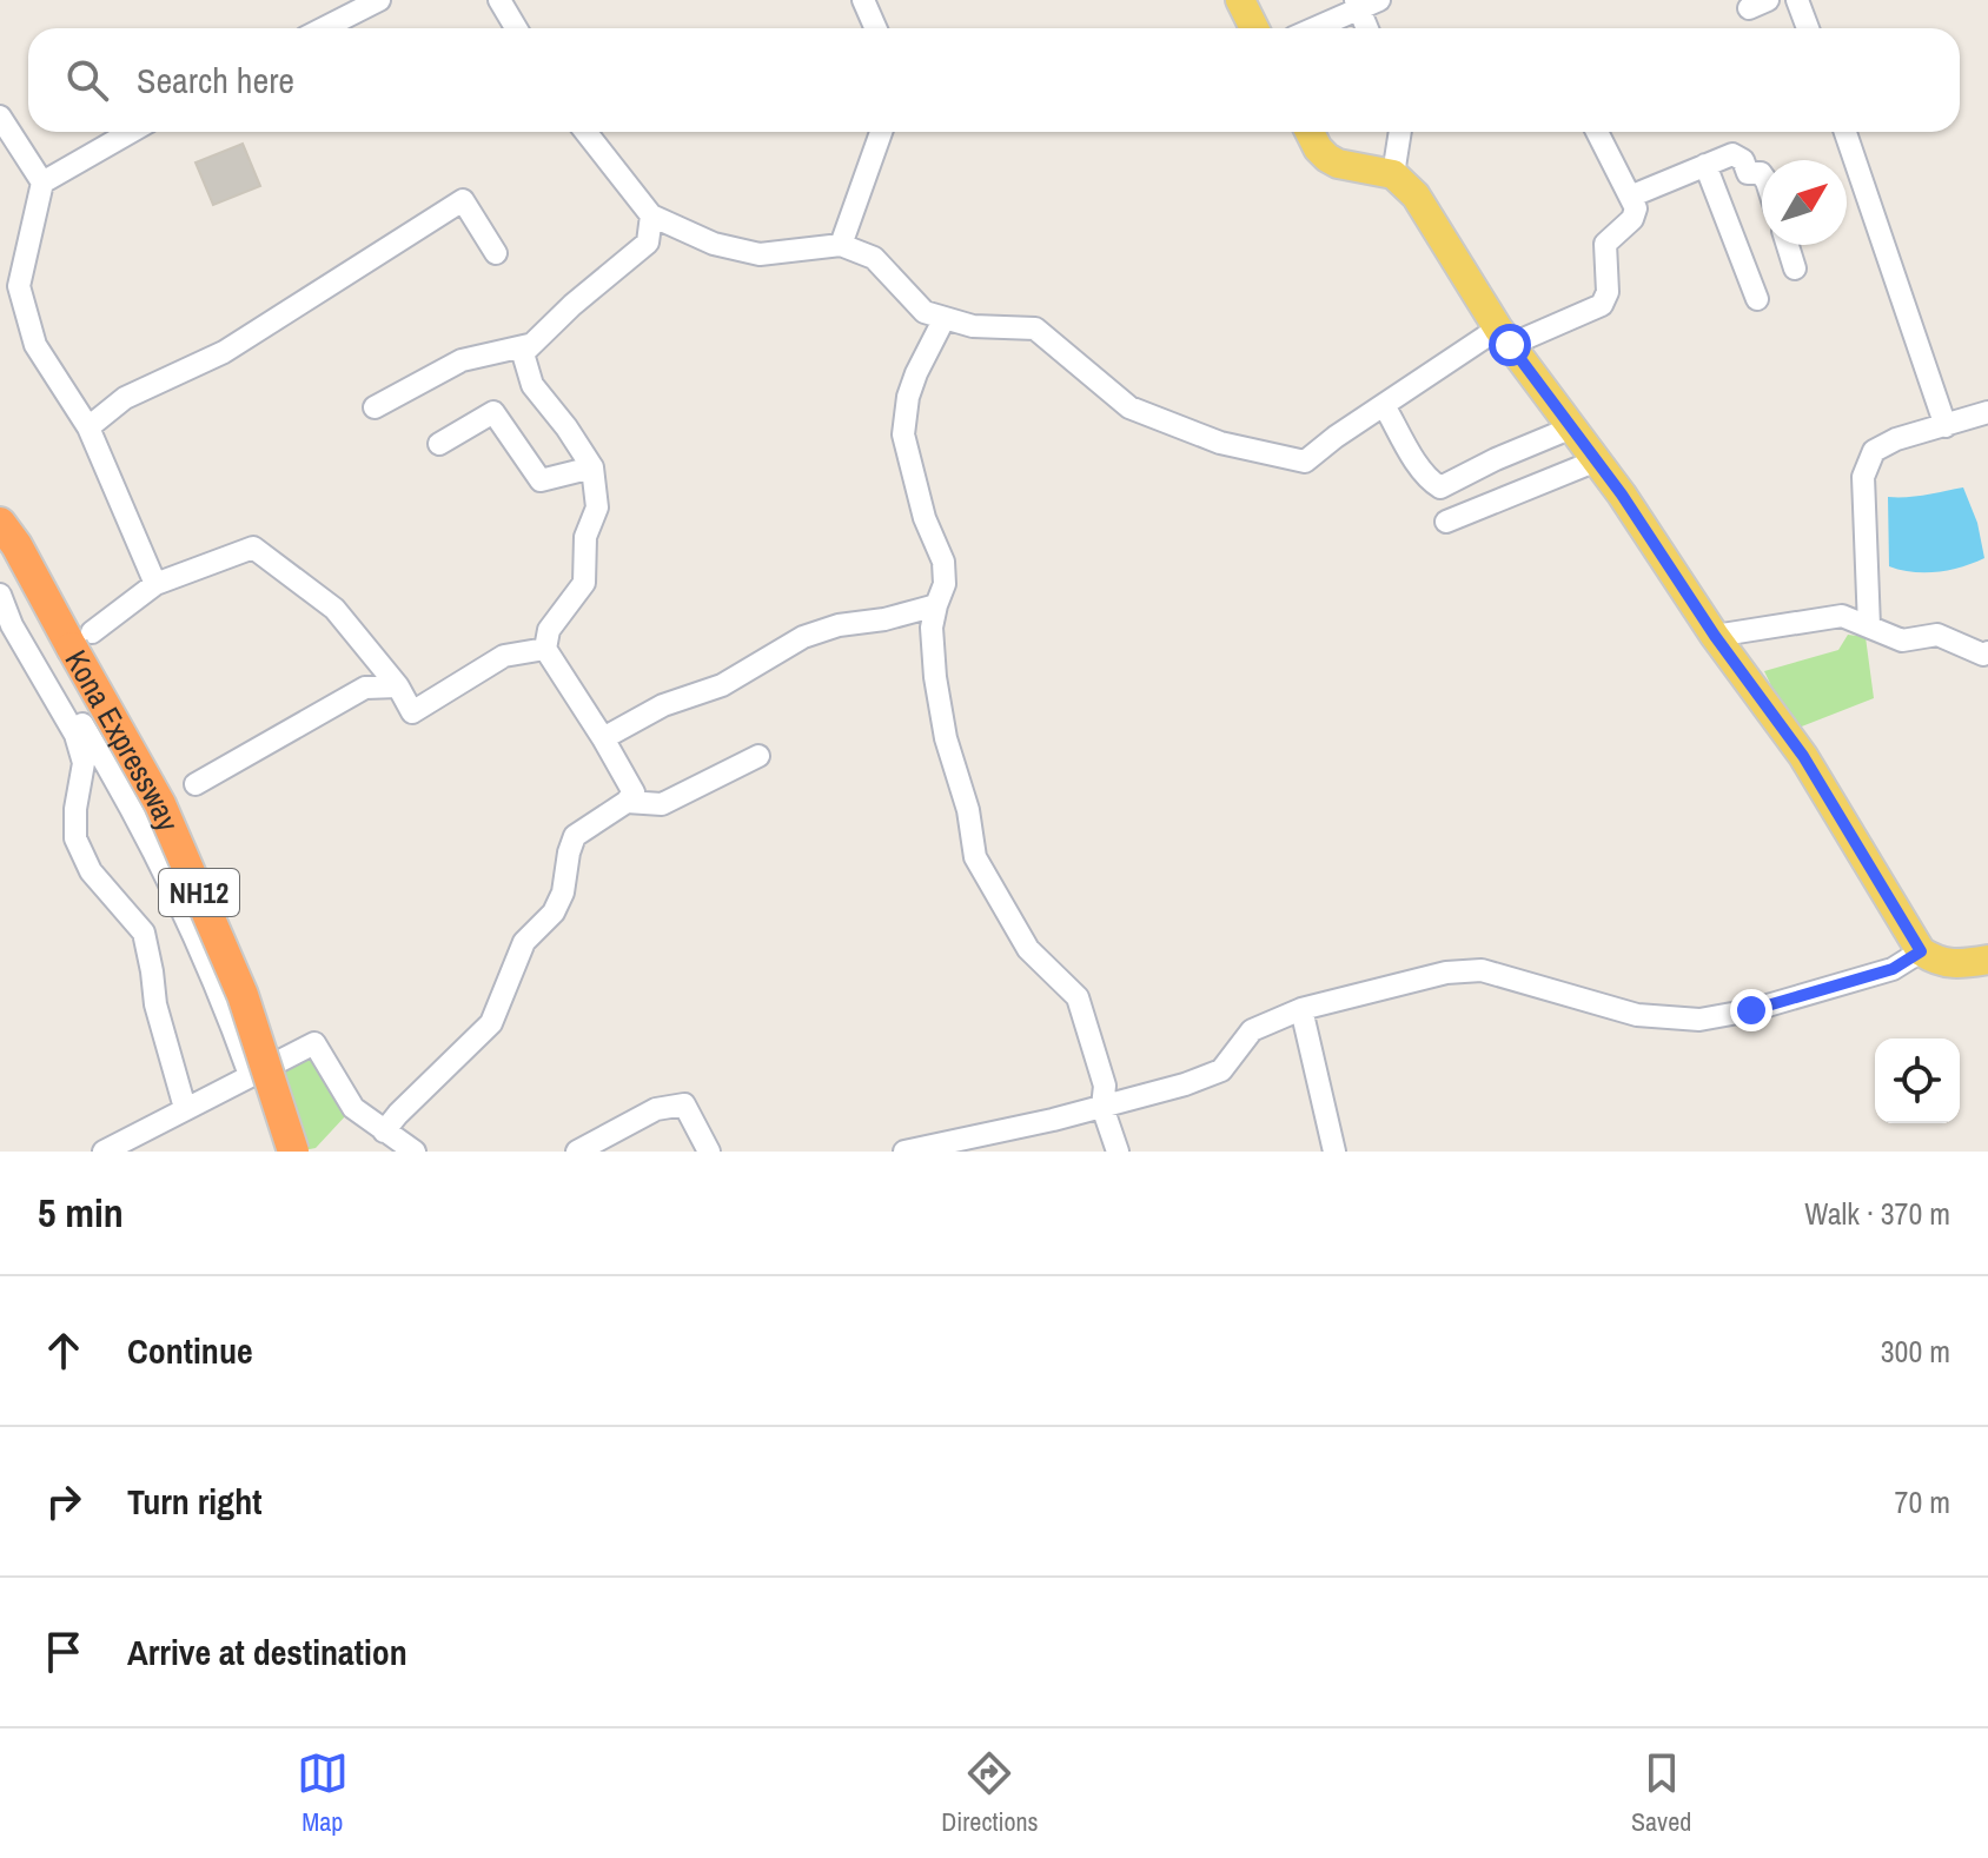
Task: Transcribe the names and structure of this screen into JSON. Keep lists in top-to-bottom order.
{
  "streets": {
    "highway": ["Kona Expressway", "NH12"]
  },
  "north": "top right",
  "page": {
    "search": "Search here",
    "heading": ["5 min", "Walk · 370 m"],
    "list": [
      ["Continue", "300 m"],
      ["Turn right", "70 m"],
      "Arrive at destination"
    ],
    "nav": ["Map", "Directions", "Saved"]
  }
}
